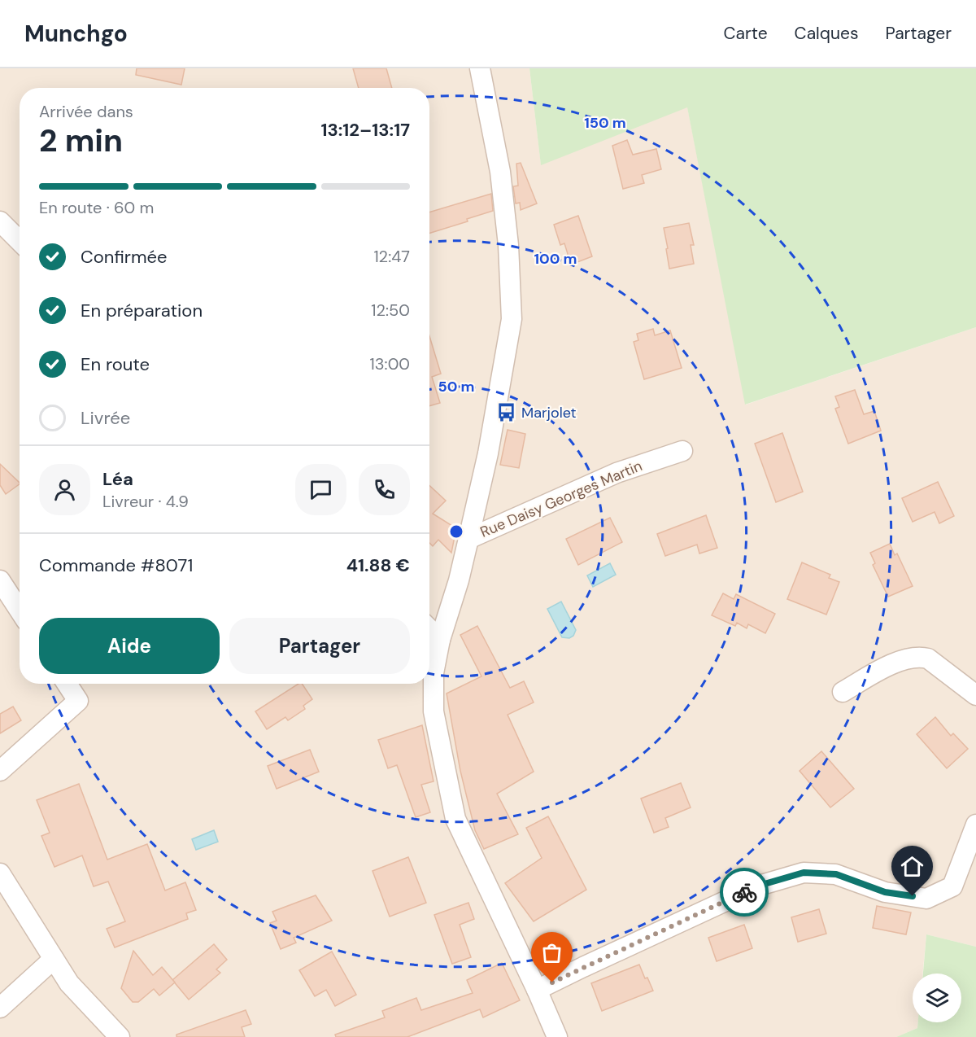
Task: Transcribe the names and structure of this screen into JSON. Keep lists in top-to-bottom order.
{
  "streets": {
    "street": ["Rue Daisy Georges Martin"]
  },
  "places": {
    "bus stop": ["Marjolet"]
  },
  "page": {
    "header": "Munchgo",
    "nav": ["Carte", "Calques", "Partager"],
    "heading": ["2 min", "Arrivée dans", "13:12–13:17"],
    "panel": [
      "Léa",
      "Livreur · 4.9",
      "Commande #8071",
      "41.88 €"
    ],
    "bar": "En route · 60 m",
    "list": [
      ["Confirmée", "12:47"],
      ["En préparation", "12:50"],
      ["En route", "13:00"],
      "Livrée"
    ],
    "buttons": ["Aide", "Partager"]
  },
  "rings": ["150 m", "100 m", "50 m"]
}
